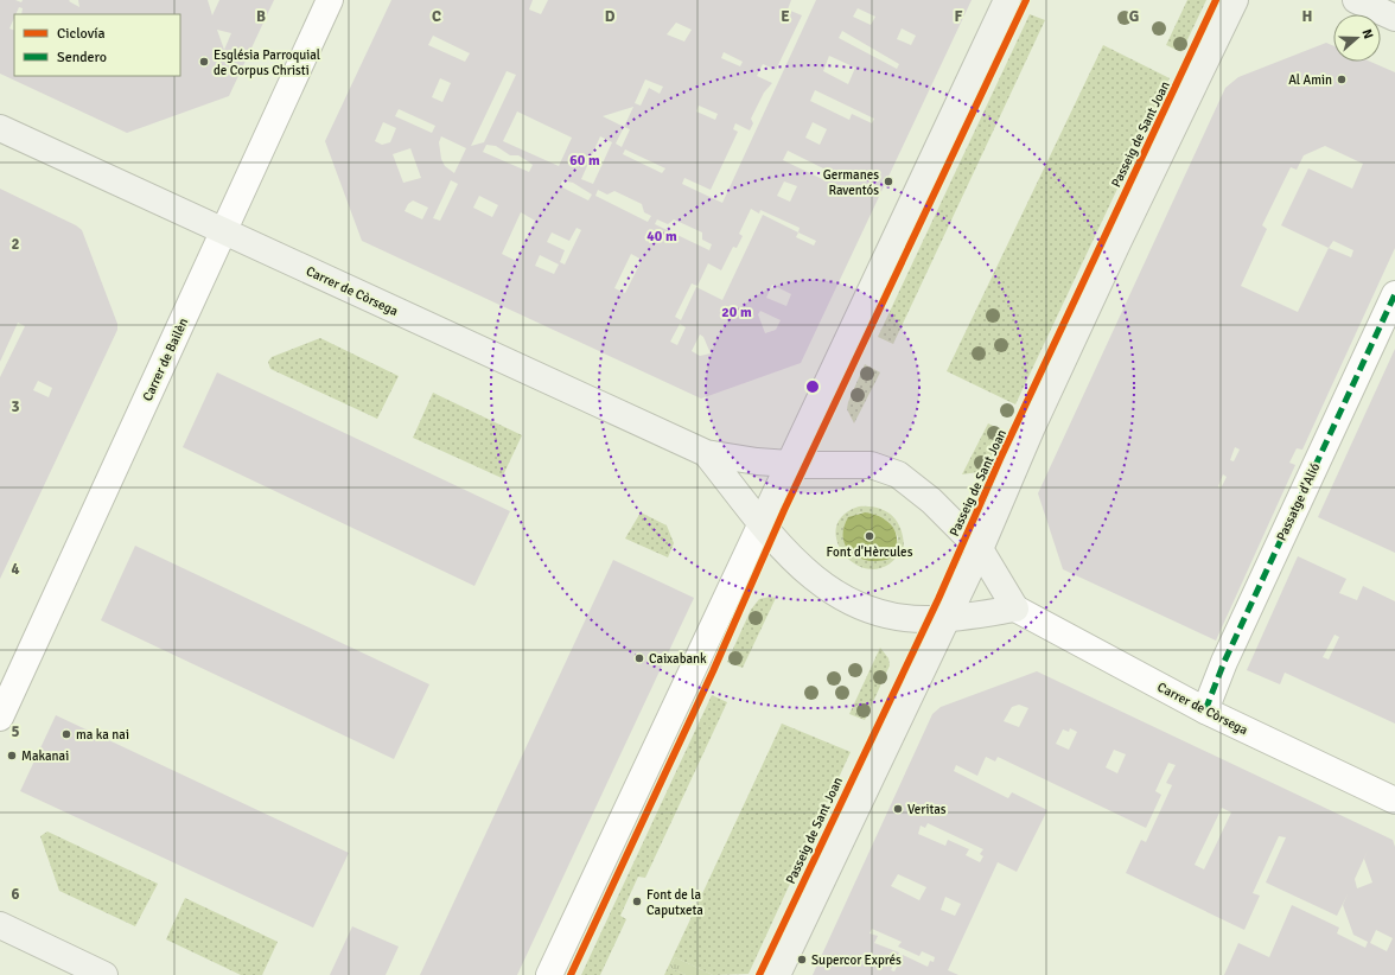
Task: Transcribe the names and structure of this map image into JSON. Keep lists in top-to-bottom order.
{
  "streets": {
    "main road": ["Passeig de Sant Joan", "Carrer de Còrsega"],
    "street": ["Carrer de Bailèn", "Passatge d'Alió"]
  },
  "crossings": [
    ["Carrer de Còrsega", "Carrer de Bailèn"],
    ["Carrer de Còrsega", "Passatge d'Alió"]
  ],
  "places": [
    "Església Parroquial de Corpus Christi",
    "Al Amin",
    "Germanes Raventós",
    "Font d'Hèrcules",
    "Caixabank",
    "ma ka nai",
    "Makanai",
    "Veritas",
    "Font de la Caputxeta",
    "Supercor Exprés"
  ],
  "legend": ["Ciclovía", "Sendero"],
  "north": "right",
  "grid": {
    "columns": [
      "B",
      "C",
      "D",
      "E",
      "F",
      "G",
      "H"
    ],
    "rows": [
      "2",
      "3",
      "4",
      "5",
      "6"
    ]
  },
  "rings": ["60 m", "40 m", "20 m"]
}
